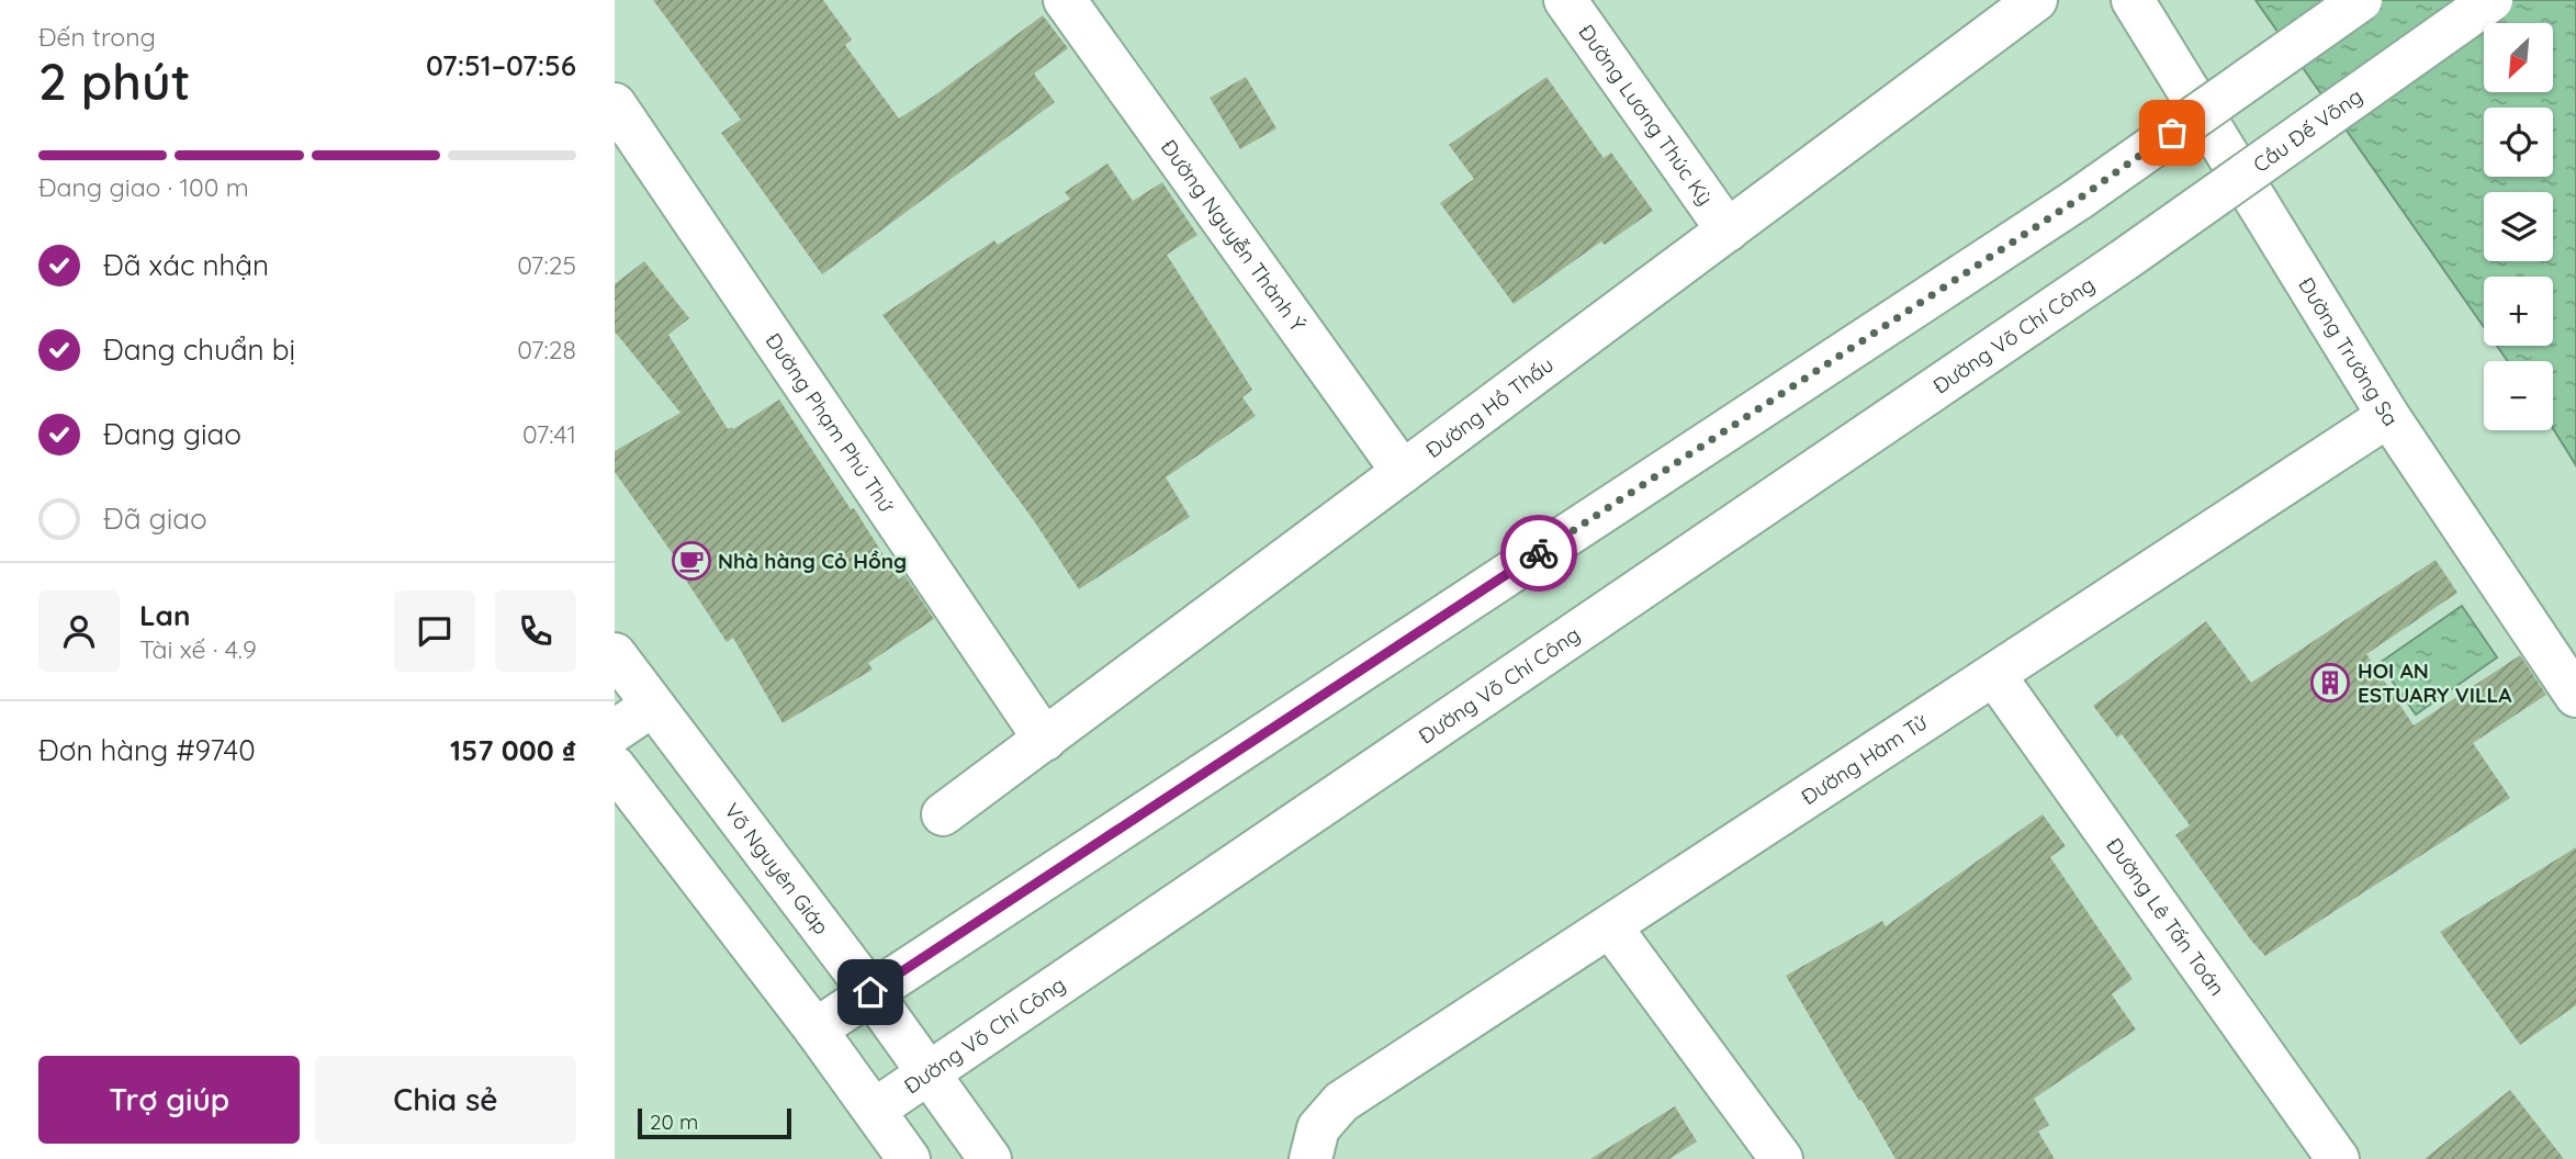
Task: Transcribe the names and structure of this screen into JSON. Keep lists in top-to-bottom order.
{
  "streets": {
    "street": [
      "Đường Lương Thúc Kỳ",
      "Cầu Đế Võng",
      "Đường Nguyễn Thành Ý",
      "Đường Võ Chí Công",
      "Đường Trường Sa",
      "Đường Hồ Thấu",
      "Đường Phạm Phú Thứ",
      "Đường Hàm Tử",
      "Võ Nguyên Giáp",
      "Đường Lê Tấn Toán"
    ]
  },
  "crossings": [
    ["Đường Lương Thúc Kỳ", "Đường Hồ Thấu"],
    ["Cầu Đế Võng", "Đường Võ Chí Công"],
    ["Đường Nguyễn Thành Ý", "Đường Hồ Thấu"],
    ["Đường Võ Chí Công", "Võ Nguyên Giáp"],
    ["Đường Trường Sa", "Đường Hàm Tử"],
    ["Đường Hồ Thấu", "Đường Phạm Phú Thứ"],
    ["Đường Hàm Tử", "Đường Lê Tấn Toán"]
  ],
  "places": {
    "cafe": ["Nhà hàng Cỏ Hồng"],
    "building": ["HOI AN ESTUARY VILLA"]
  },
  "scale_bar": "20 m",
  "north": "bottom left",
  "page": {
    "heading": ["2 phút", "Đến trong", "07:51–07:56"],
    "panel": [
      "Lan",
      "Tài xế · 4.9",
      "Đơn hàng #9740",
      "157 000 ₫"
    ],
    "map_buttons": ["+", "−"],
    "bar": "Đang giao · 100 m",
    "list": [
      ["Đã xác nhận", "07:25"],
      ["Đang chuẩn bị", "07:28"],
      ["Đang giao", "07:41"],
      "Đã giao"
    ],
    "buttons": ["Trợ giúp", "Chia sẻ"],
    "scale": "20 m"
  }
}
